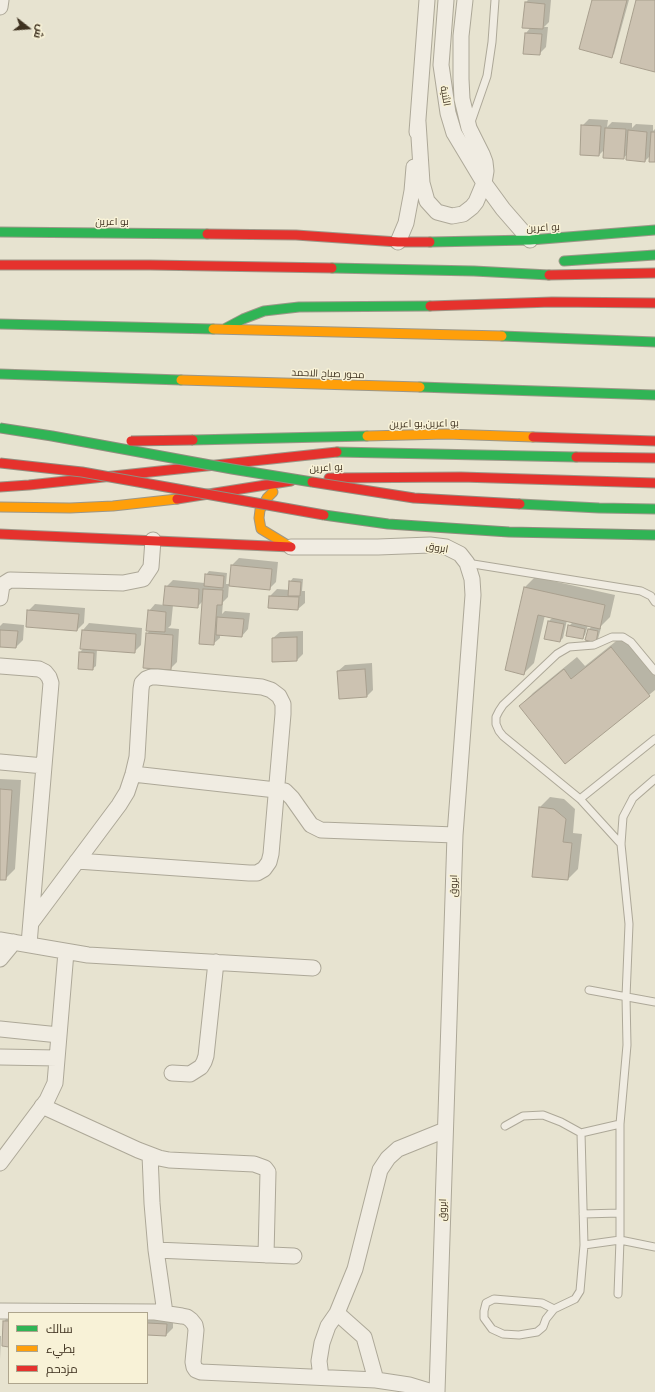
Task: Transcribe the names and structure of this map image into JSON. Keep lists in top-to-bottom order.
{
  "streets": {
    "main road": ["بو اعرين", "محور صباح الاحمد", "بو اعرين,بو اعرين"],
    "street": ["الثنية", "ابروق"]
  },
  "crossings": [
    ["الثنية", "بو اعرين"]
  ],
  "legend": ["سالك", "بطيء", "مزدحم"],
  "north": "right"
}
